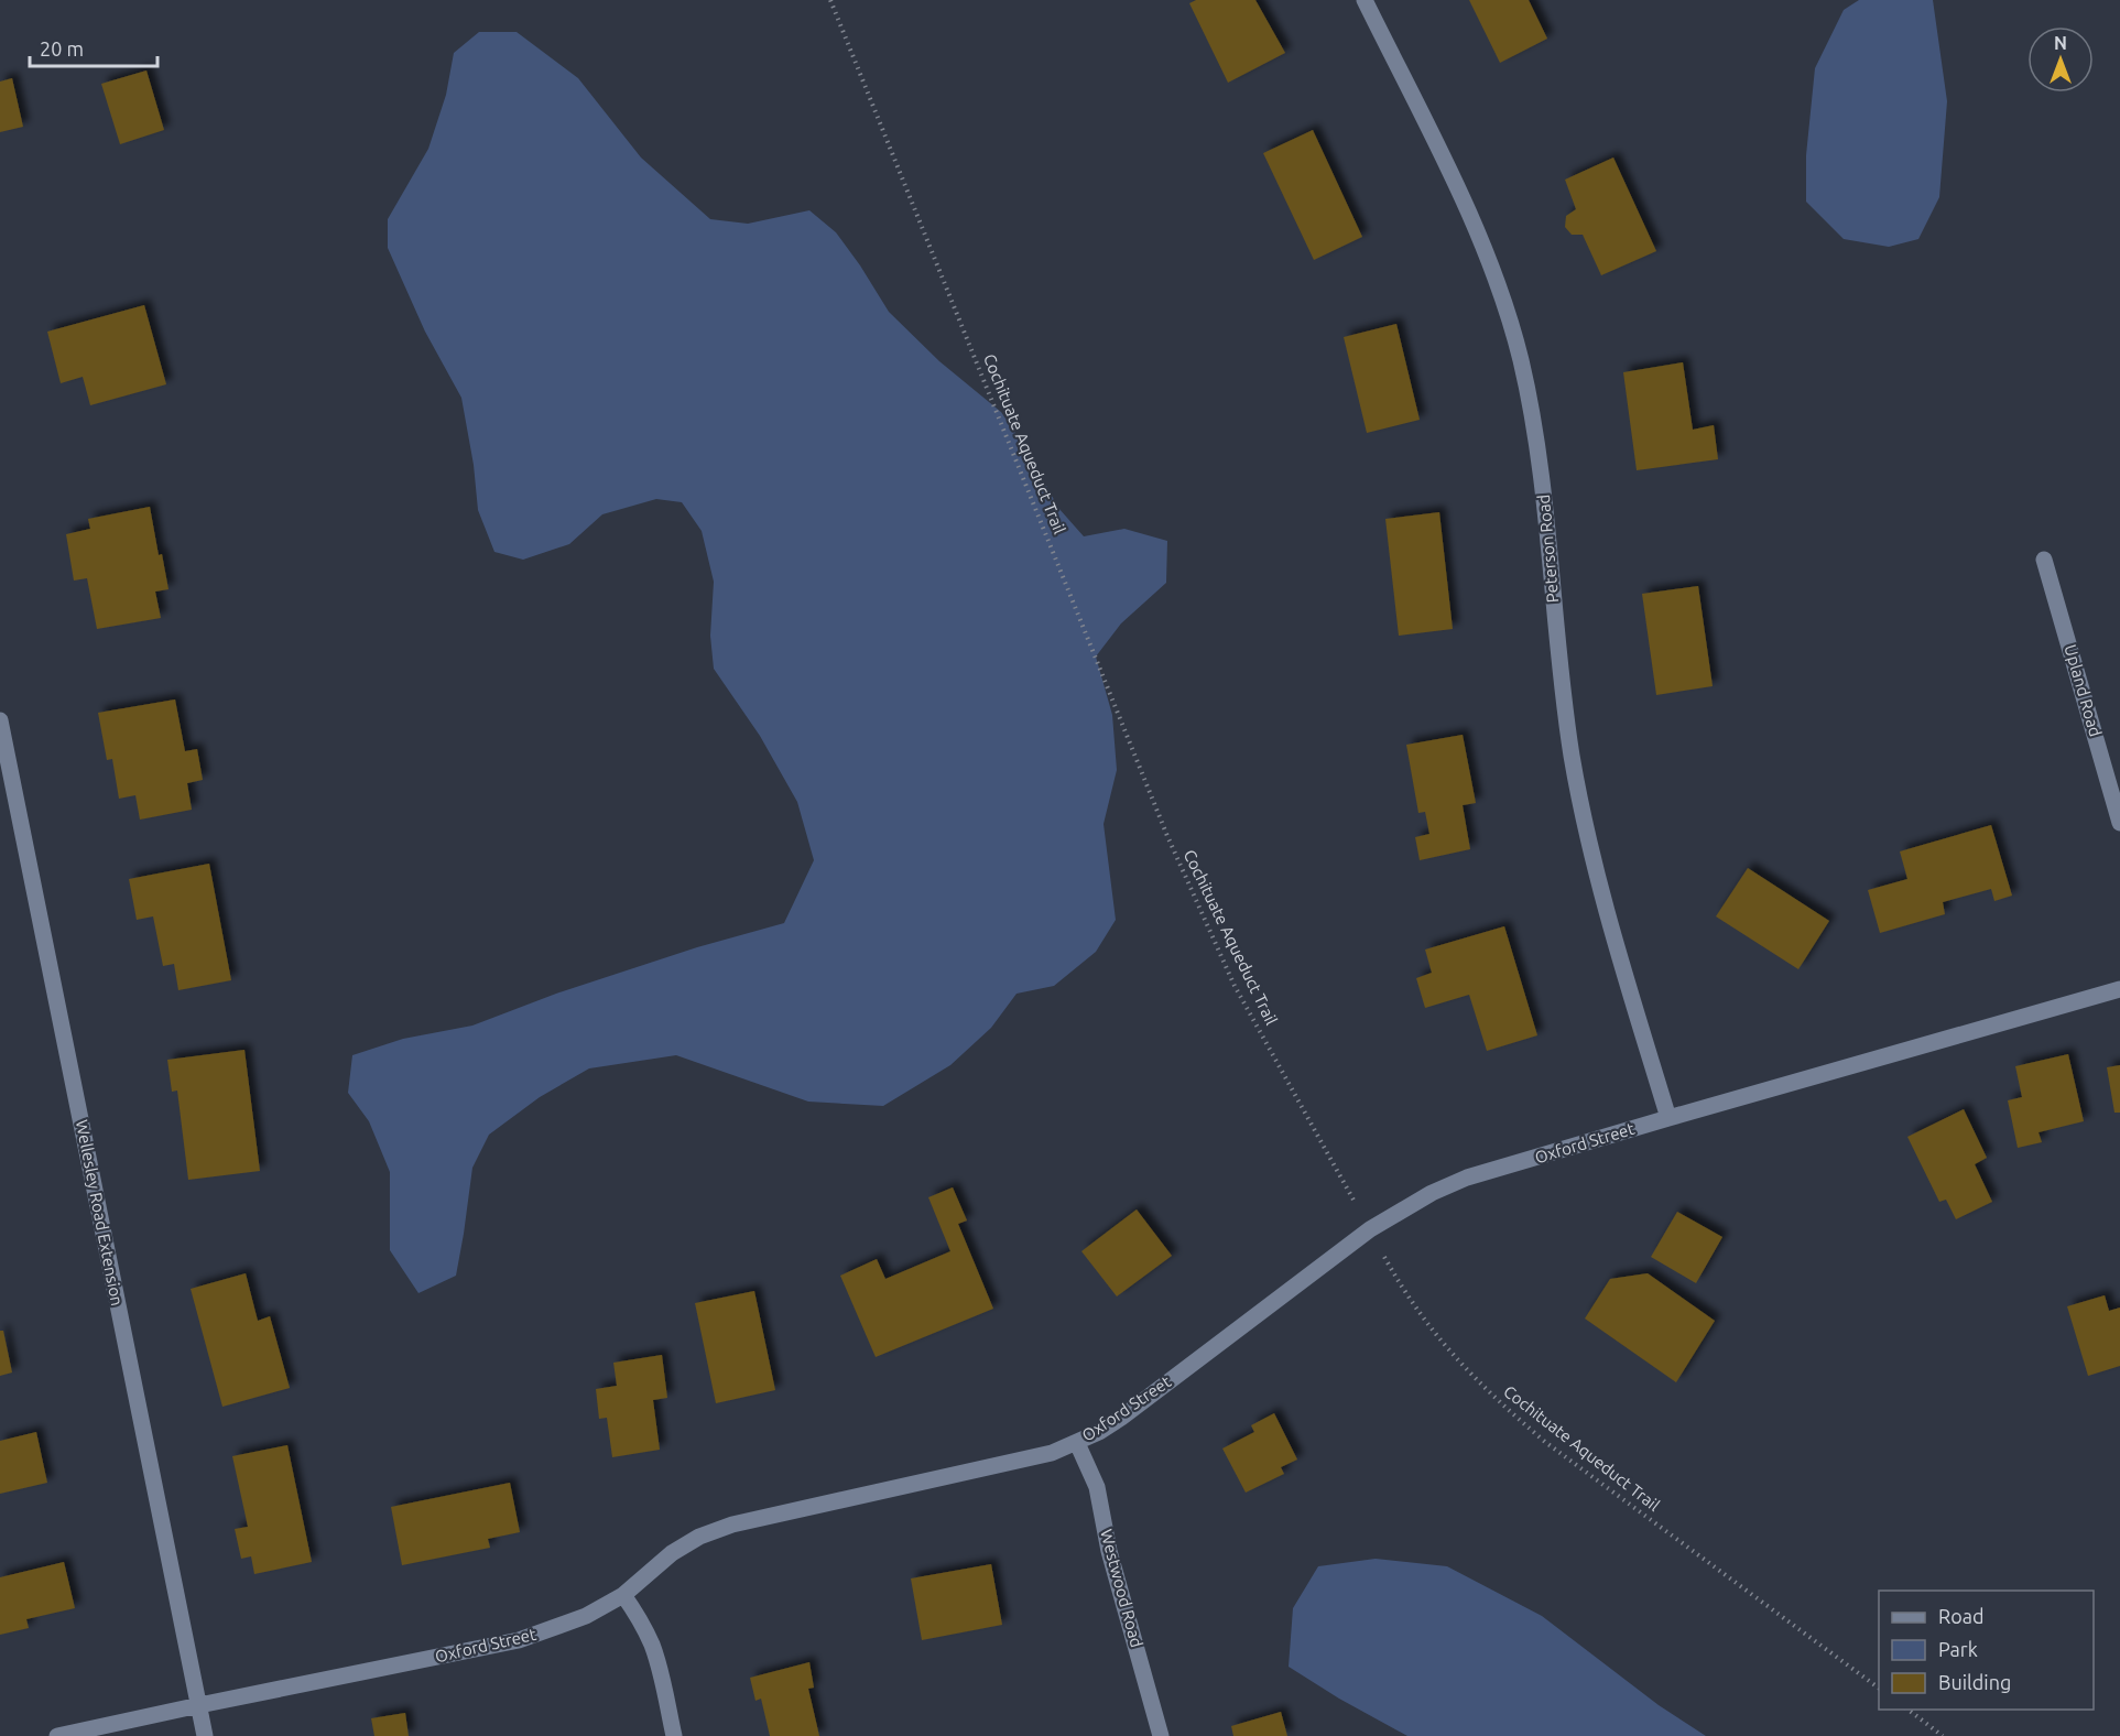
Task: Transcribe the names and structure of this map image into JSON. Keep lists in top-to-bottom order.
{
  "streets": {
    "street": [
      "Peterson Road",
      "Upland Road",
      "Oxford Street",
      "Wellesley Road Extension",
      "Westwood Road"
    ],
    "path": ["Cochituate Aqueduct Trail"]
  },
  "crossings": [
    ["Cochituate Aqueduct Trail", "Oxford Street"],
    ["Peterson Road", "Oxford Street"],
    ["Oxford Street", "Wellesley Road Extension"],
    ["Oxford Street", "Westwood Road"]
  ],
  "legend": ["Road", "Park", "Building"],
  "scale_bar": "20 m",
  "north": "top"
}
